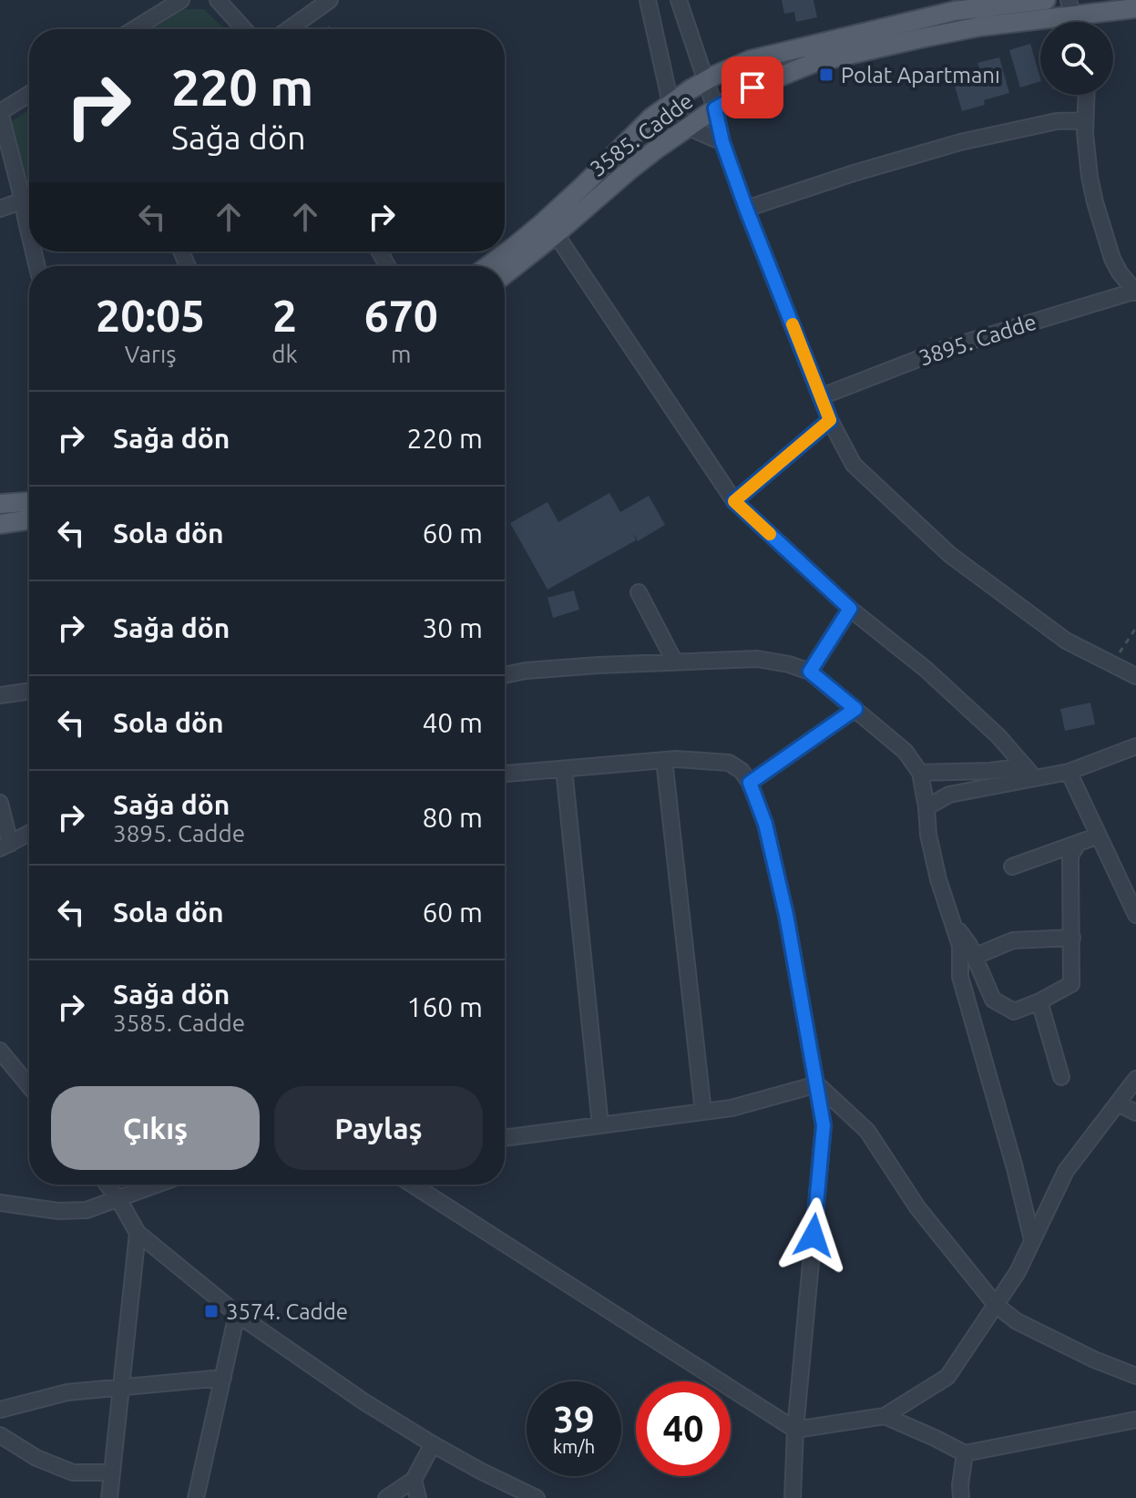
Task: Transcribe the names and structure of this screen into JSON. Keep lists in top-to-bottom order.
{
  "streets": {
    "main road": ["3585. Cadde"],
    "street": ["3895. Cadde"]
  },
  "places": {
    "transit": ["Polat Apartmanı", "3574. Cadde"]
  },
  "page": {
    "turn": ["220 m", "Sağa dön"],
    "eta": [
      "20:05",
      "Varış",
      "2",
      "dk",
      "670",
      "m"
    ],
    "list": [
      {
        "name": "Sağa dön",
        "value": "220 m"
      },
      {
        "name": "Sola dön",
        "value": "60 m"
      },
      {
        "name": "Sağa dön",
        "value": "30 m"
      },
      {
        "name": "Sola dön",
        "value": "40 m"
      },
      {
        "name": "Sağa dön",
        "note": "3895. Cadde",
        "value": "80 m"
      },
      {
        "name": "Sola dön",
        "value": "60 m"
      },
      {
        "name": "Sağa dön",
        "note": "3585. Cadde",
        "value": "160 m"
      }
    ],
    "buttons": ["Çıkış", "Paylaş"],
    "speed": "39 km/h",
    "limit": "40"
  }
}
